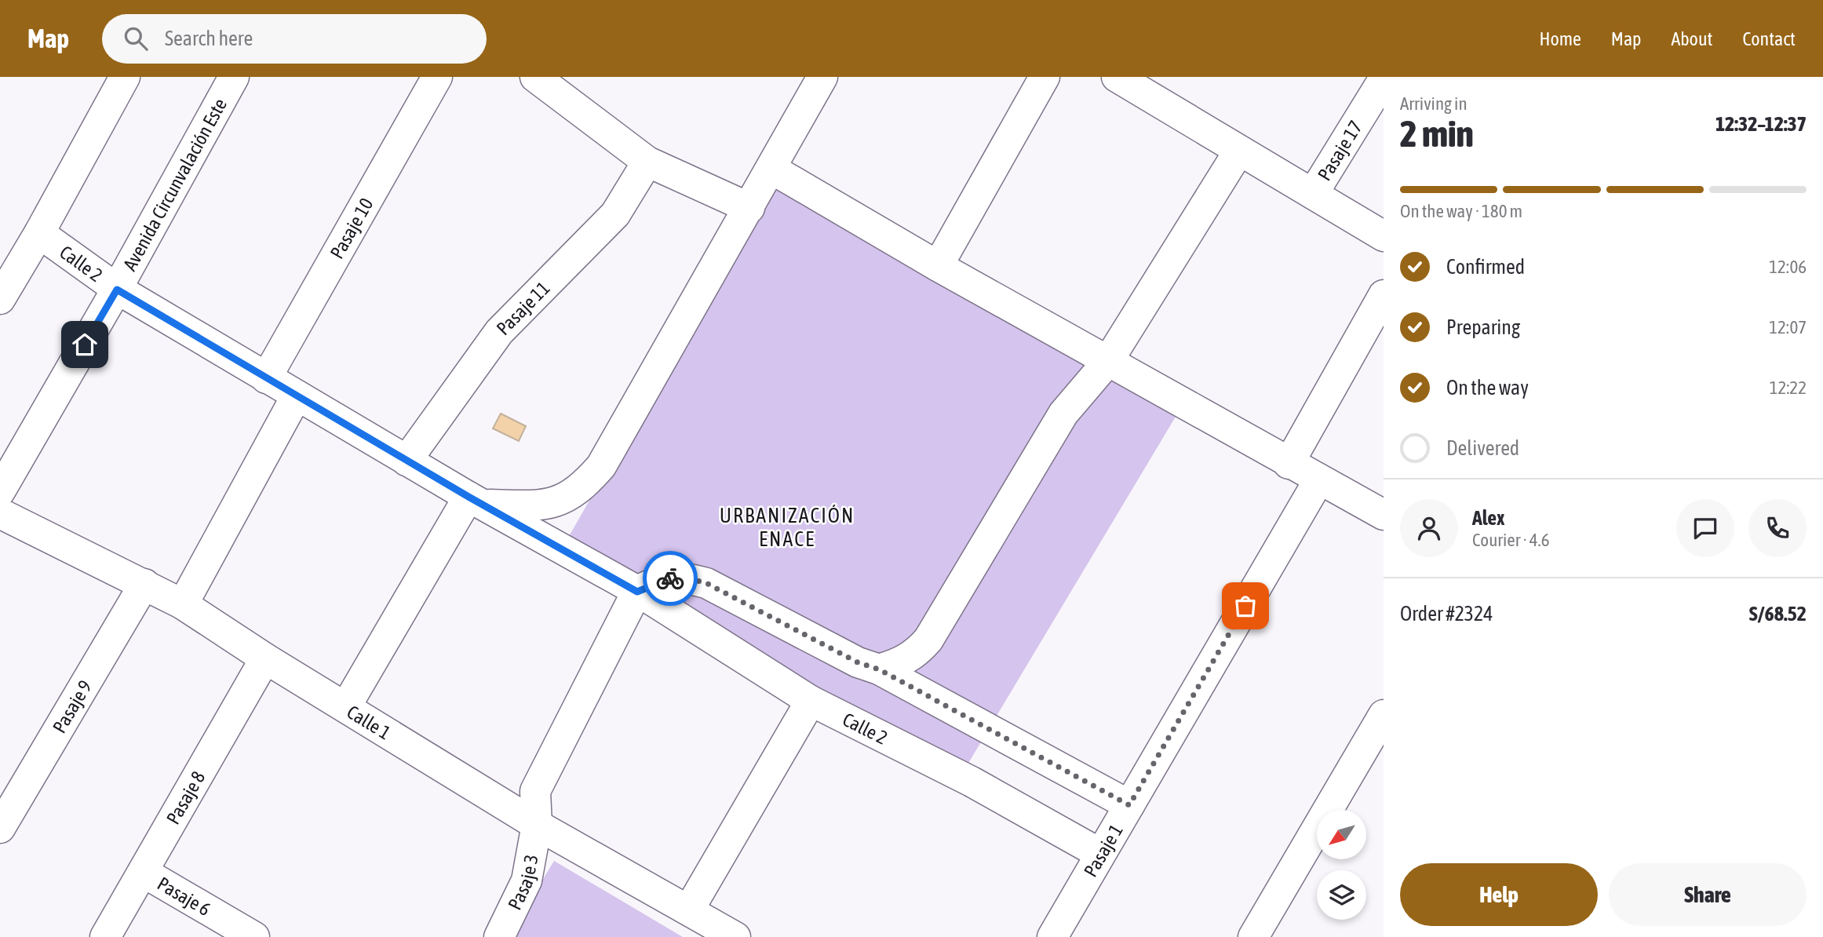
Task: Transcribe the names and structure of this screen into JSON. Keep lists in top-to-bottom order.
{
  "streets": {
    "street": [
      "Pasaje 17",
      "Avenida Circunvalación Este",
      "Pasaje 10",
      "Calle 2",
      "Pasaje 11",
      "Pasaje 9",
      "Calle 1",
      "Pasaje 8",
      "Pasaje 1",
      "Pasaje 3",
      "Pasaje 6"
    ]
  },
  "crossings": [
    ["Avenida Circunvalación Este", "Calle 2"],
    ["Pasaje 10", "Calle 2"],
    ["Calle 2", "Pasaje 11"],
    ["Calle 2", "Pasaje 1"],
    ["Calle 2", "Pasaje 3"],
    ["Pasaje 9", "Calle 1"],
    ["Calle 1", "Pasaje 8"],
    ["Calle 1", "Pasaje 3"],
    ["Pasaje 8", "Pasaje 6"]
  ],
  "districts": ["URBANIZACIÓN ENACE"],
  "north": "bottom left",
  "page": {
    "header": "Map",
    "search": "Search here",
    "nav": [
      "Home",
      "Map",
      "About",
      "Contact"
    ],
    "heading": ["2 min", "Arriving in", "12:32–12:37"],
    "panel": [
      "Alex",
      "Courier · 4.6",
      "Order #2324",
      "S/68.52"
    ],
    "bar": "On the way · 180 m",
    "list": [
      ["Confirmed", "12:06"],
      ["Preparing", "12:07"],
      ["On the way", "12:22"],
      "Delivered"
    ],
    "buttons": ["Help", "Share"]
  }
}
